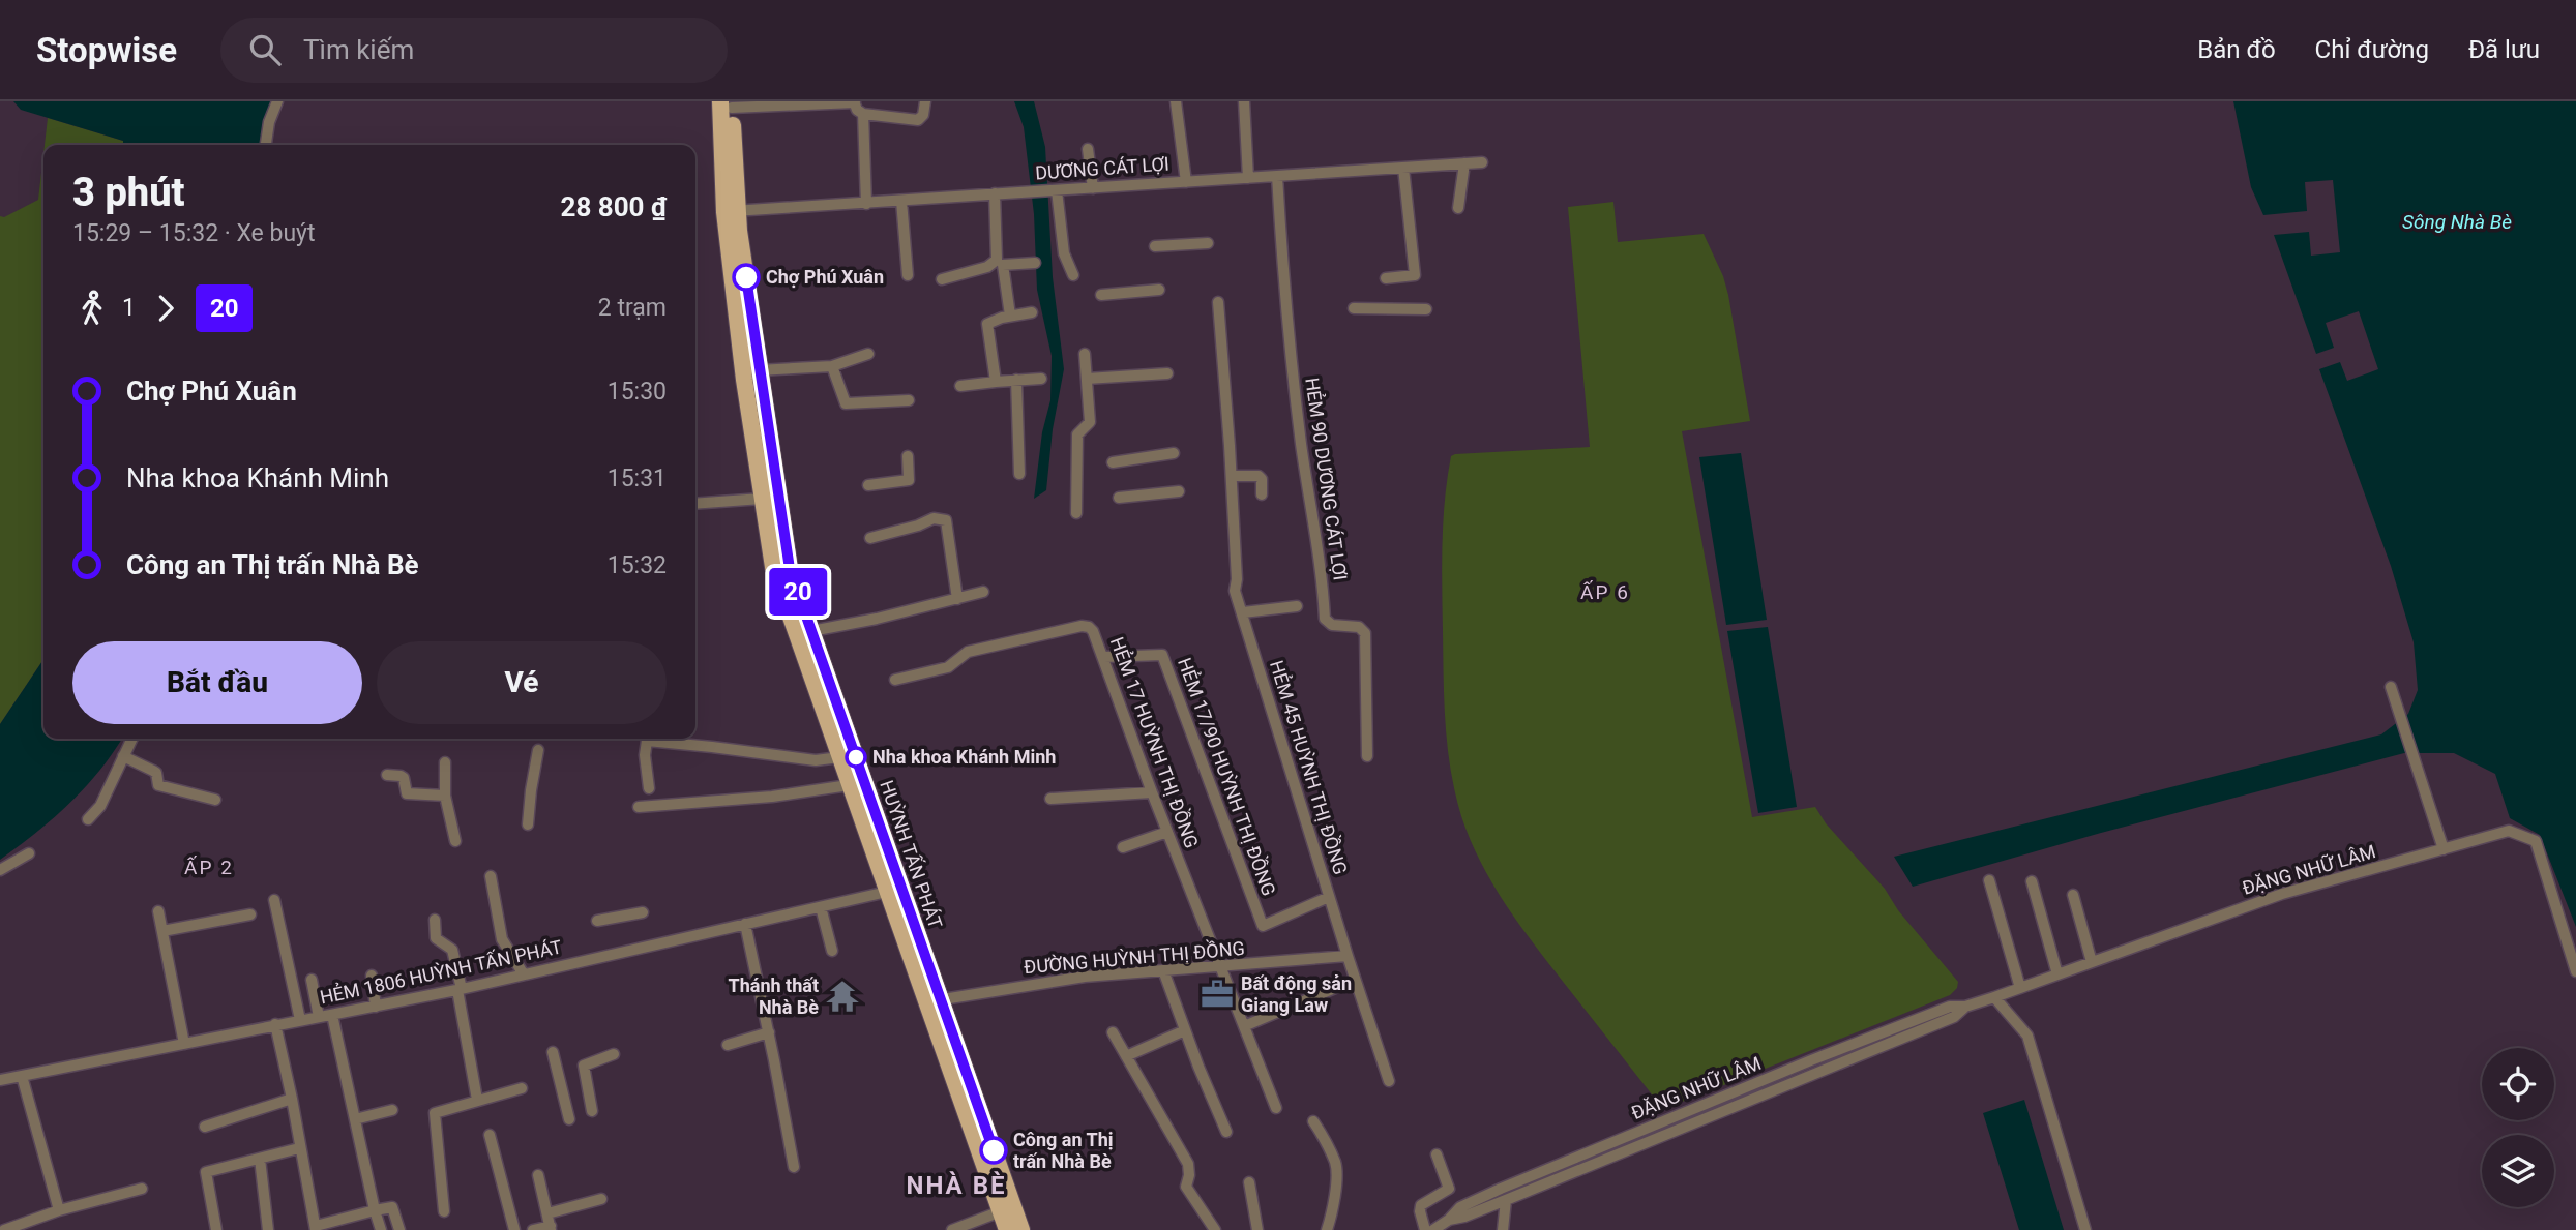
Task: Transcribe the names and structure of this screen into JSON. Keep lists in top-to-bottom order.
{
  "streets": {
    "main road": ["HUỲNH TẤN PHÁT"],
    "street": [
      "DƯƠNG CÁT LỢI",
      "HẺM 90 DƯƠNG CÁT LỢI",
      "HẺM 17 HUỲNH THỊ ĐỒNG",
      "HẺM 45 HUỲNH THỊ ĐỒNG",
      "HẺM 17/90 HUỲNH THỊ ĐỒNG",
      "ĐẶNG NHỮ LÂM",
      "ĐƯỜNG HUỲNH THỊ ĐỒNG",
      "HẺM 1806 HUỲNH TẤN PHÁT"
    ]
  },
  "crossings": [
    ["DƯƠNG CÁT LỢI", "HẺM 90 DƯƠNG CÁT LỢI"],
    ["DƯƠNG CÁT LỢI", "HUỲNH TẤN PHÁT"],
    ["HẺM 17 HUỲNH THỊ ĐỒNG", "HẺM 17/90 HUỲNH THỊ ĐỒNG"],
    ["HẺM 17 HUỲNH THỊ ĐỒNG", "ĐƯỜNG HUỲNH THỊ ĐỒNG"],
    ["HẺM 45 HUỲNH THỊ ĐỒNG", "HẺM 17/90 HUỲNH THỊ ĐỒNG"],
    ["HẺM 45 HUỲNH THỊ ĐỒNG", "ĐƯỜNG HUỲNH THỊ ĐỒNG"],
    ["HUỲNH TẤN PHÁT", "ĐƯỜNG HUỲNH THỊ ĐỒNG"],
    ["HUỲNH TẤN PHÁT", "HẺM 1806 HUỲNH TẤN PHÁT"]
  ],
  "districts": ["ẤP 6", "ẤP 2", "NHÀ BÈ"],
  "water": ["Sông Nhà Bè"],
  "places": {
    "other": ["Chợ Phú Xuân", "Nha khoa Khánh Minh", "Công an Thị trấn Nhà Bè"],
    "office": ["Bất động sản Giang Law"],
    "temple": ["Thánh thất Nhà Bè"]
  },
  "lines": ["bus line 20"],
  "page": {
    "header": "Stopwise",
    "search": "Tìm kiếm",
    "nav": ["Bản đồ", "Chỉ đường", "Đã lưu"],
    "on_map": "20",
    "heading": ["3 phút", "15:29 – 15:32 · Xe buýt", "28 800 ₫"],
    "legs": ["1", "20", "2 trạm"],
    "list": [
      {
        "name": "Chợ Phú Xuân",
        "value": "15:30"
      },
      {
        "name": "Nha khoa Khánh Minh",
        "value": "15:31"
      },
      {
        "name": "Công an Thị trấn Nhà Bè",
        "value": "15:32"
      }
    ],
    "buttons": ["Bắt đầu", "Vé"]
  }
}
